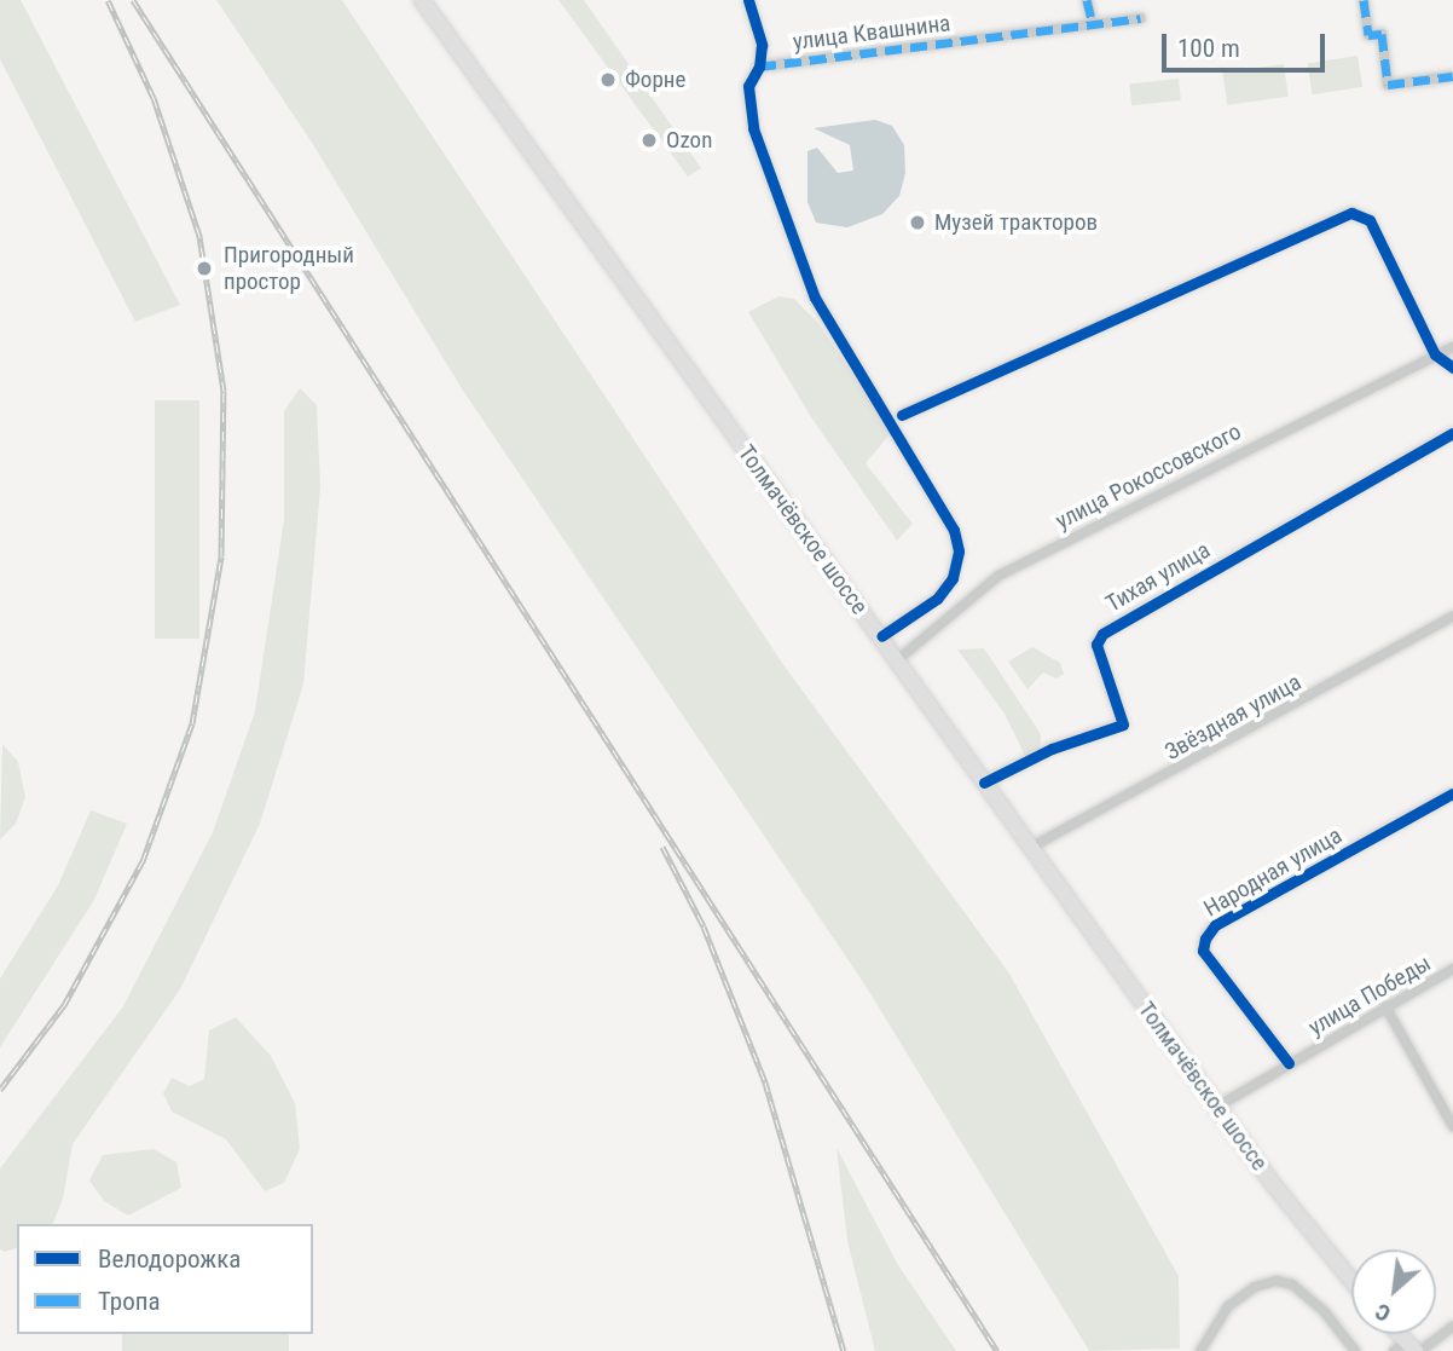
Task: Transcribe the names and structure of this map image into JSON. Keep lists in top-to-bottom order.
{
  "streets": {
    "main road": ["Толмачёвское шоссе"],
    "street": [
      "улица Квашнина",
      "улица Рокоссовского",
      "Тихая улица",
      "Звёздная улица",
      "Народная улица",
      "улица Победы"
    ]
  },
  "crossings": [
    ["улица Квашнина", "Толмачёвское шоссе"],
    ["улица Рокоссовского", "Толмачёвское шоссе"],
    ["Толмачёвское шоссе", "Тихая улица"],
    ["Толмачёвское шоссе", "Звёздная улица"],
    ["Толмачёвское шоссе", "улица Победы"],
    ["Народная улица", "улица Победы"]
  ],
  "places": [
    "Форне",
    "Ozon",
    "Музей тракторов",
    "Пригородный простор"
  ],
  "legend": ["Велодорожка", "Тропа"],
  "scale_bar": "100 m",
  "north": "bottom left"
}
